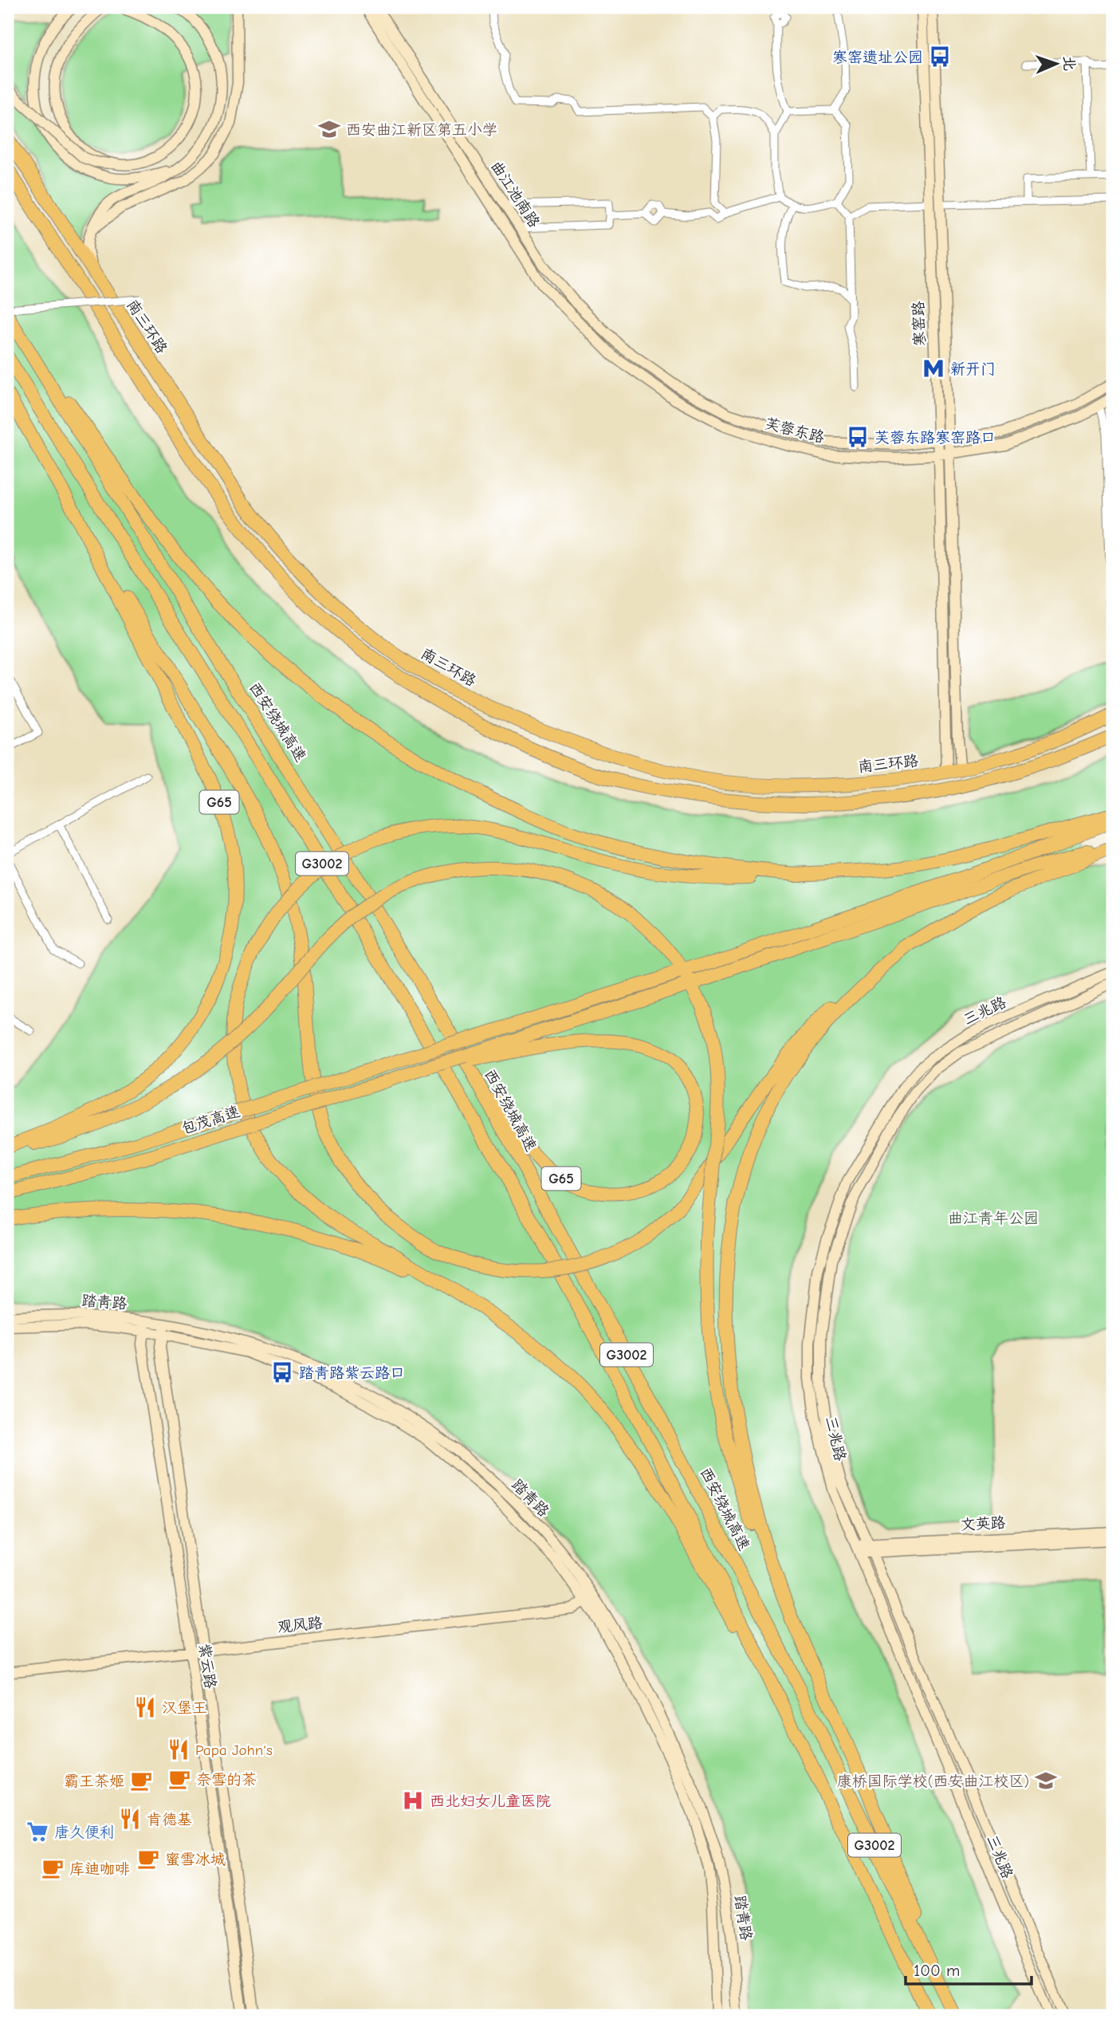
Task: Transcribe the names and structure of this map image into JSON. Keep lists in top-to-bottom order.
{
  "streets": {
    "highway": [
      "南三环路",
      "西安绕城高速",
      "G65",
      "G3002",
      "包茂高速"
    ],
    "street": [
      "曲江池南路",
      "寒窑路",
      "芙蓉东路",
      "三兆路",
      "踏青路",
      "文英路",
      "观风路",
      "紫云路"
    ]
  },
  "crossings": [
    ["曲江池南路", "芙蓉东路"],
    ["寒窑路", "南三环路"],
    ["寒窑路", "芙蓉东路"],
    ["西安绕城高速", "G65"],
    ["G65", "包茂高速"],
    ["三兆路", "文英路"],
    ["踏青路", "观风路"],
    ["踏青路", "紫云路"],
    ["观风路", "紫云路"]
  ],
  "parks": ["曲江青年公园"],
  "places": {
    "bus stop": ["寒窑遗址公园", "芙蓉东路寒窑路口", "踏青路紫云路口"],
    "school or university": ["西安曲江新区第五小学", "康桥国际学校(西安曲江校区)"],
    "metro station": ["新开门"],
    "restaurant": ["汉堡王", "Papa John's", "肯德基"],
    "cafe": [
      "奈雪的茶",
      "霸王茶姬",
      "蜜雪冰城",
      "库迪咖啡"
    ],
    "hospital": ["西北妇女儿童医院"],
    "supermarket": ["唐久便利"]
  },
  "scale_bar": "100 m",
  "north": "right"
}
